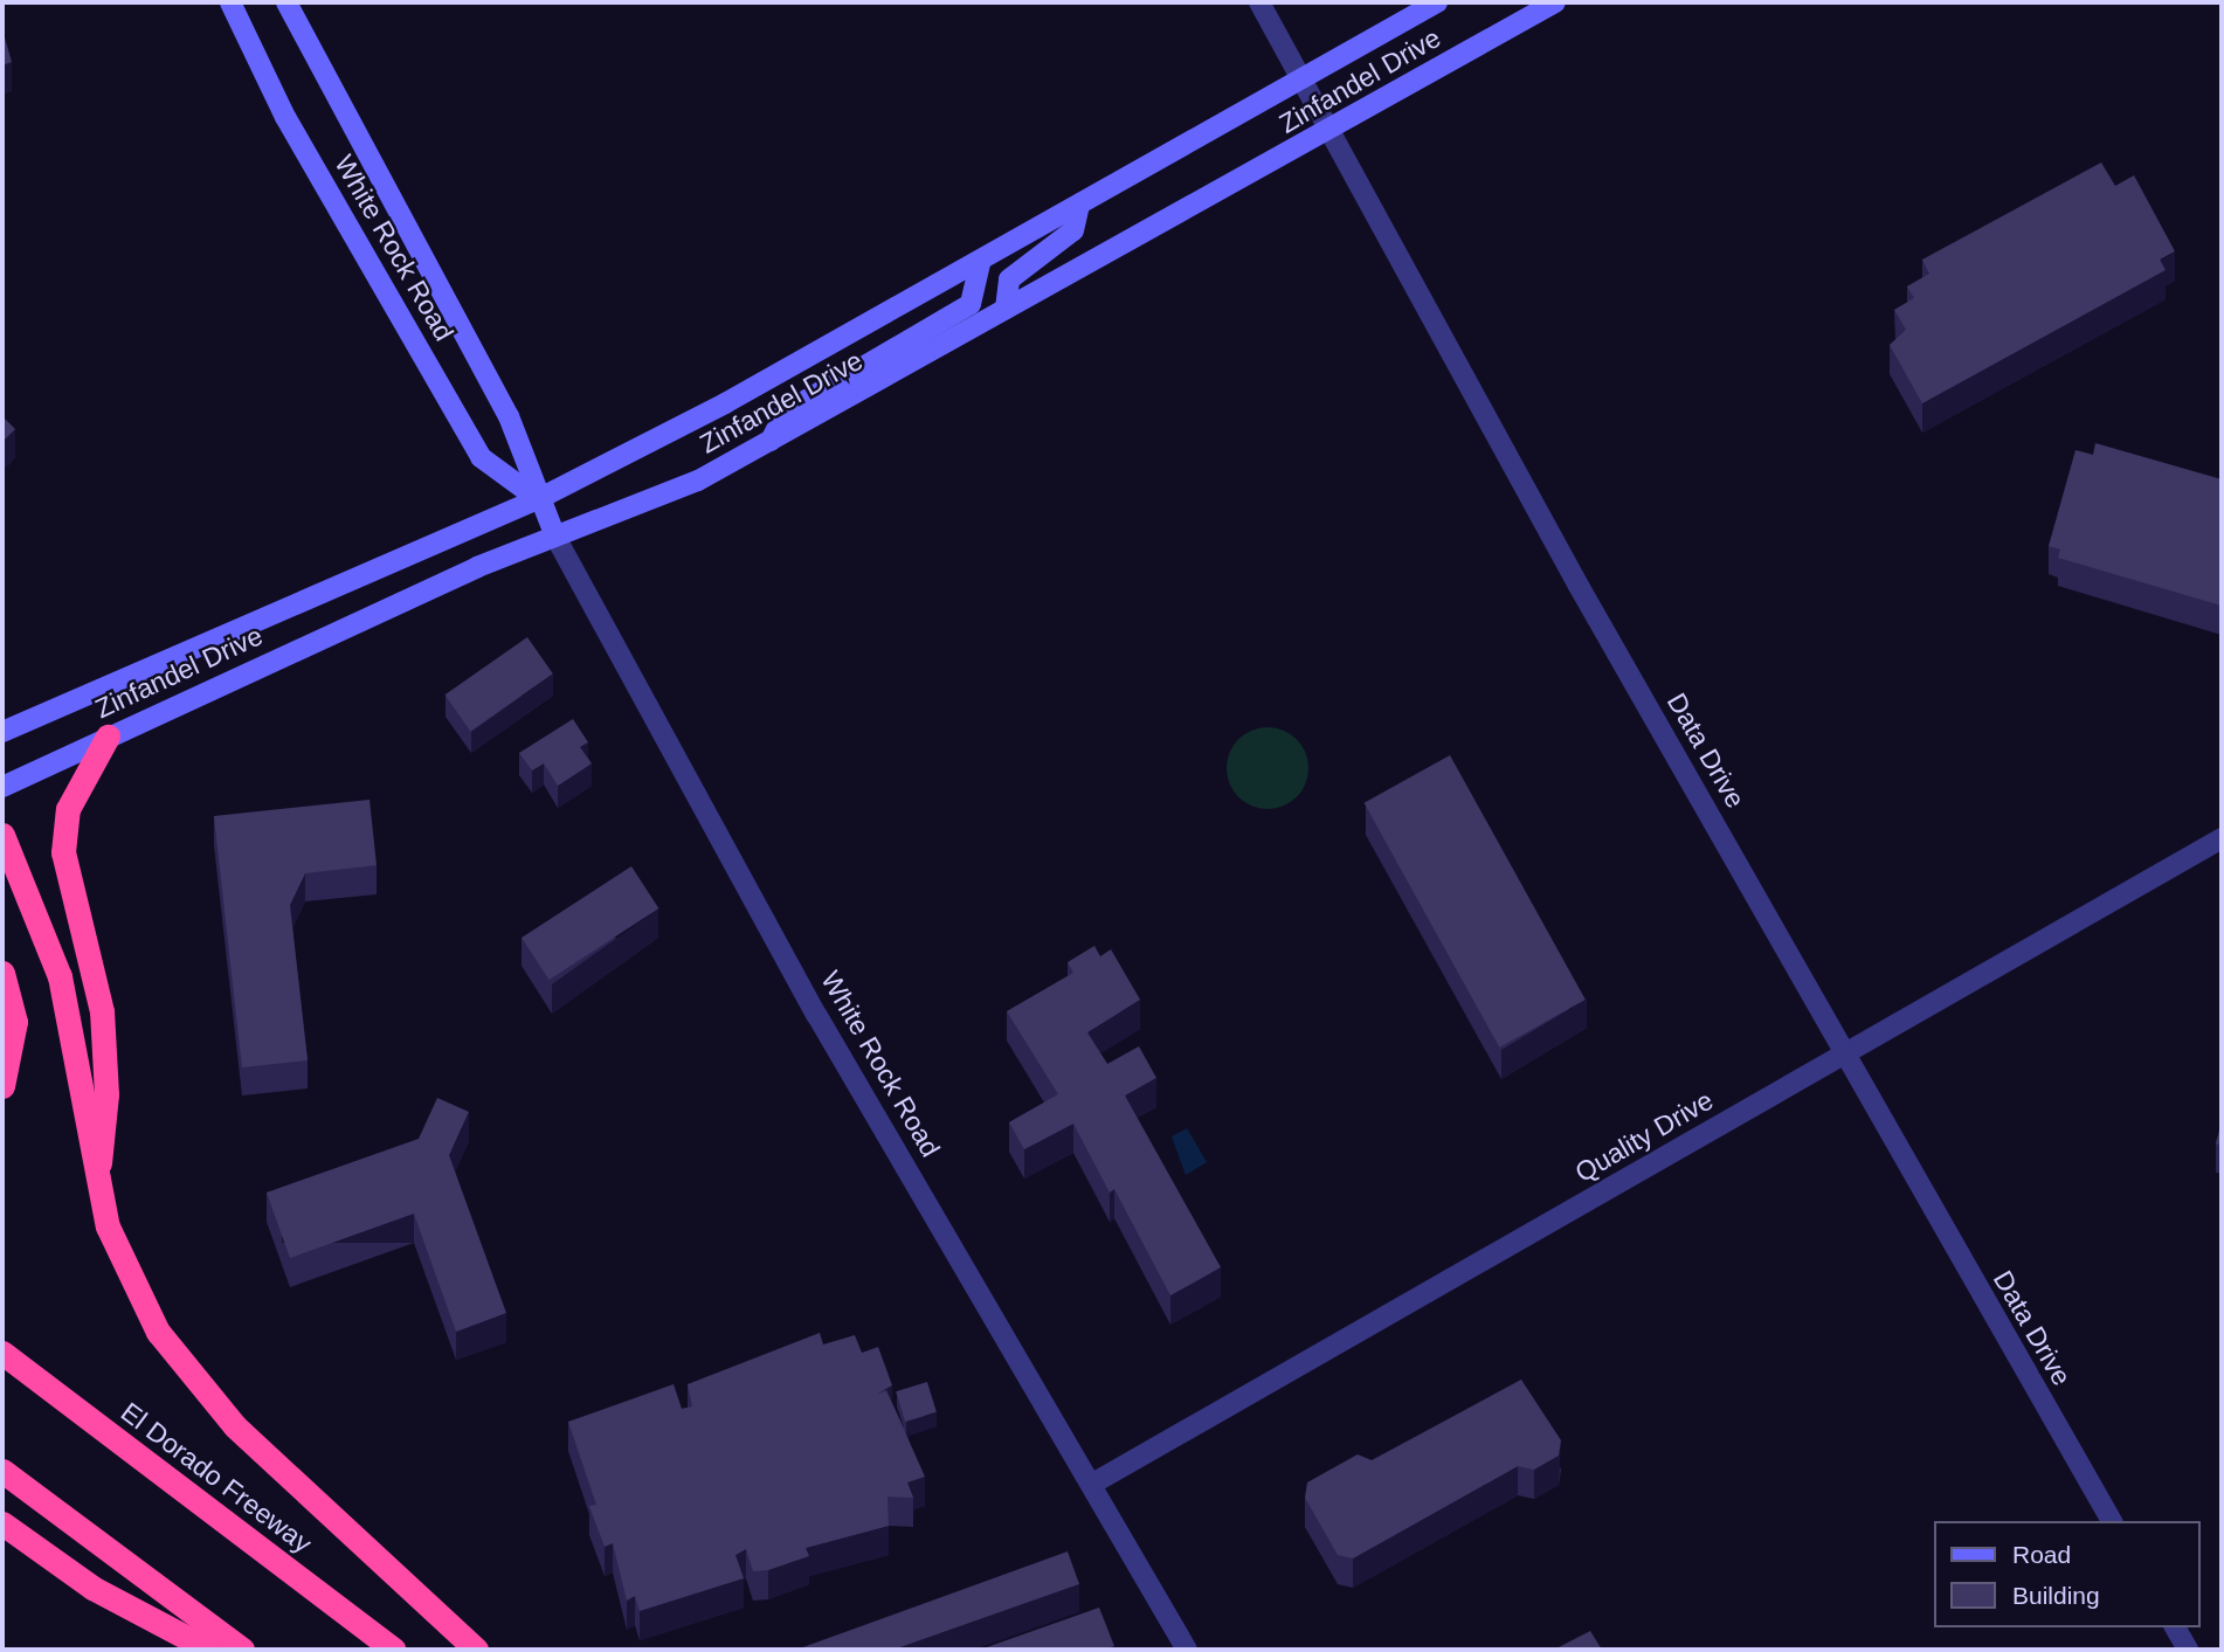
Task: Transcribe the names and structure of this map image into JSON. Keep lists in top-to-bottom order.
{
  "streets": {
    "highway": ["El Dorado Freeway"],
    "main road": ["Zinfandel Drive", "White Rock Road"],
    "street": ["Data Drive", "Quality Drive"]
  },
  "crossings": [
    ["Zinfandel Drive", "White Rock Road"],
    ["Zinfandel Drive", "Data Drive"],
    ["White Rock Road", "Quality Drive"],
    ["Data Drive", "Quality Drive"]
  ],
  "legend": ["Road", "Building"]
}
